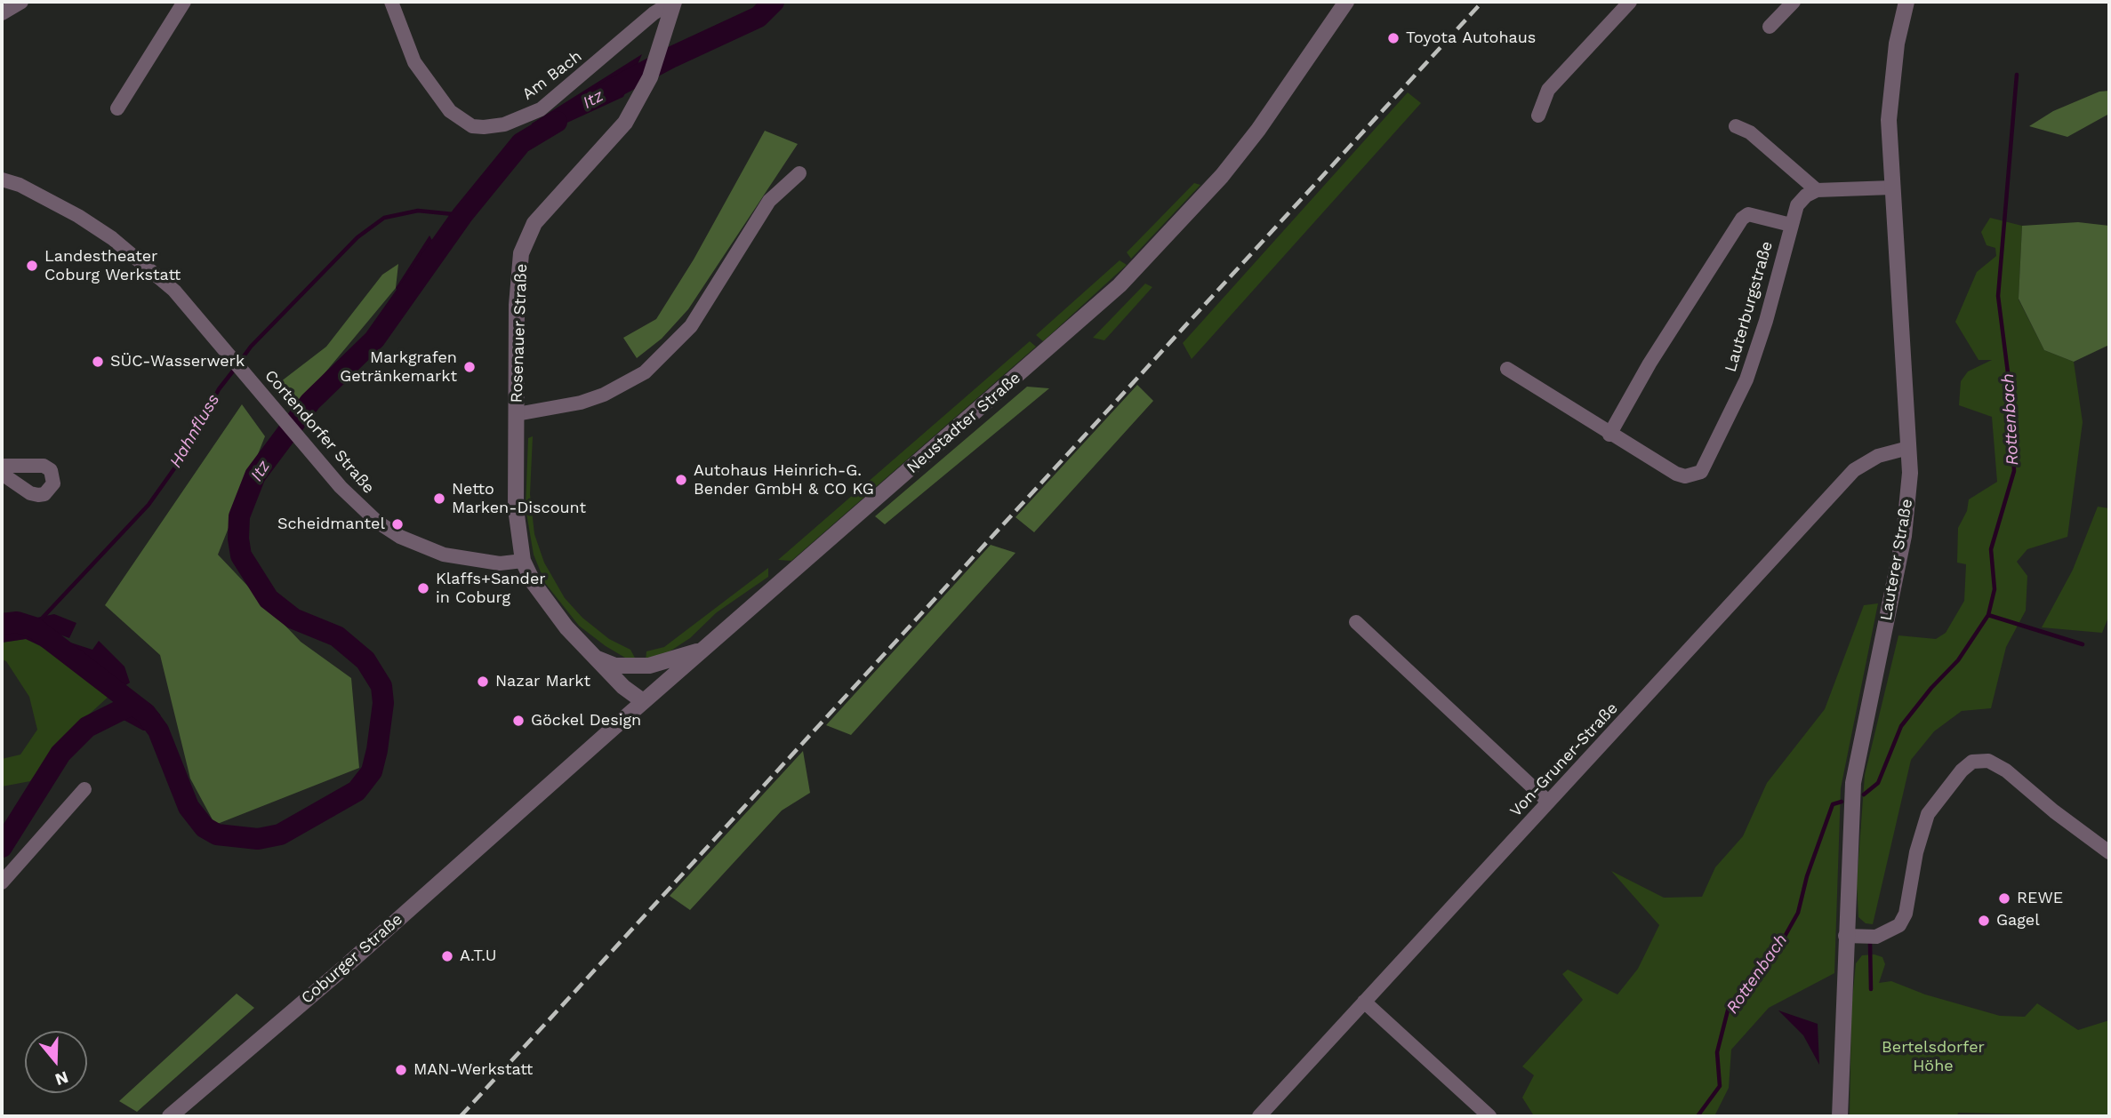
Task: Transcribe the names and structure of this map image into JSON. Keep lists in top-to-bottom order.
{
  "streets": {
    "street": [
      "Am Bach",
      "Lauterburgstraße",
      "Rosenauer Straße",
      "Neustadter Straße",
      "Cortendorfer Straße",
      "Lauterer Straße",
      "Von-Gruner-Straße",
      "Coburger Straße"
    ]
  },
  "crossings": [
    ["Am Bach", "Rosenauer Straße"],
    ["Rosenauer Straße", "Neustadter Straße"],
    ["Rosenauer Straße", "Cortendorfer Straße"],
    ["Neustadter Straße", "Coburger Straße"],
    ["Lauterer Straße", "Von-Gruner-Straße"]
  ],
  "water": ["Itz", "Rottenbach", "Hahnfluss"],
  "parks": ["Bertelsdorfer Höhe"],
  "places": [
    "Toyota Autohaus",
    "Landestheater Coburg Werkstatt",
    "SÜC-Wasserwerk",
    "Markgrafen Getränkemarkt",
    "Autohaus Heinrich-G. Bender GmbH & CO KG",
    "Netto Marken-Discount",
    "Scheidmantel",
    "Klaffs+Sander in Coburg",
    "Nazar Markt",
    "Göckel Design",
    "REWE",
    "Gagel",
    "A.T.U",
    "MAN-Werkstatt"
  ],
  "north": "bottom"
}
